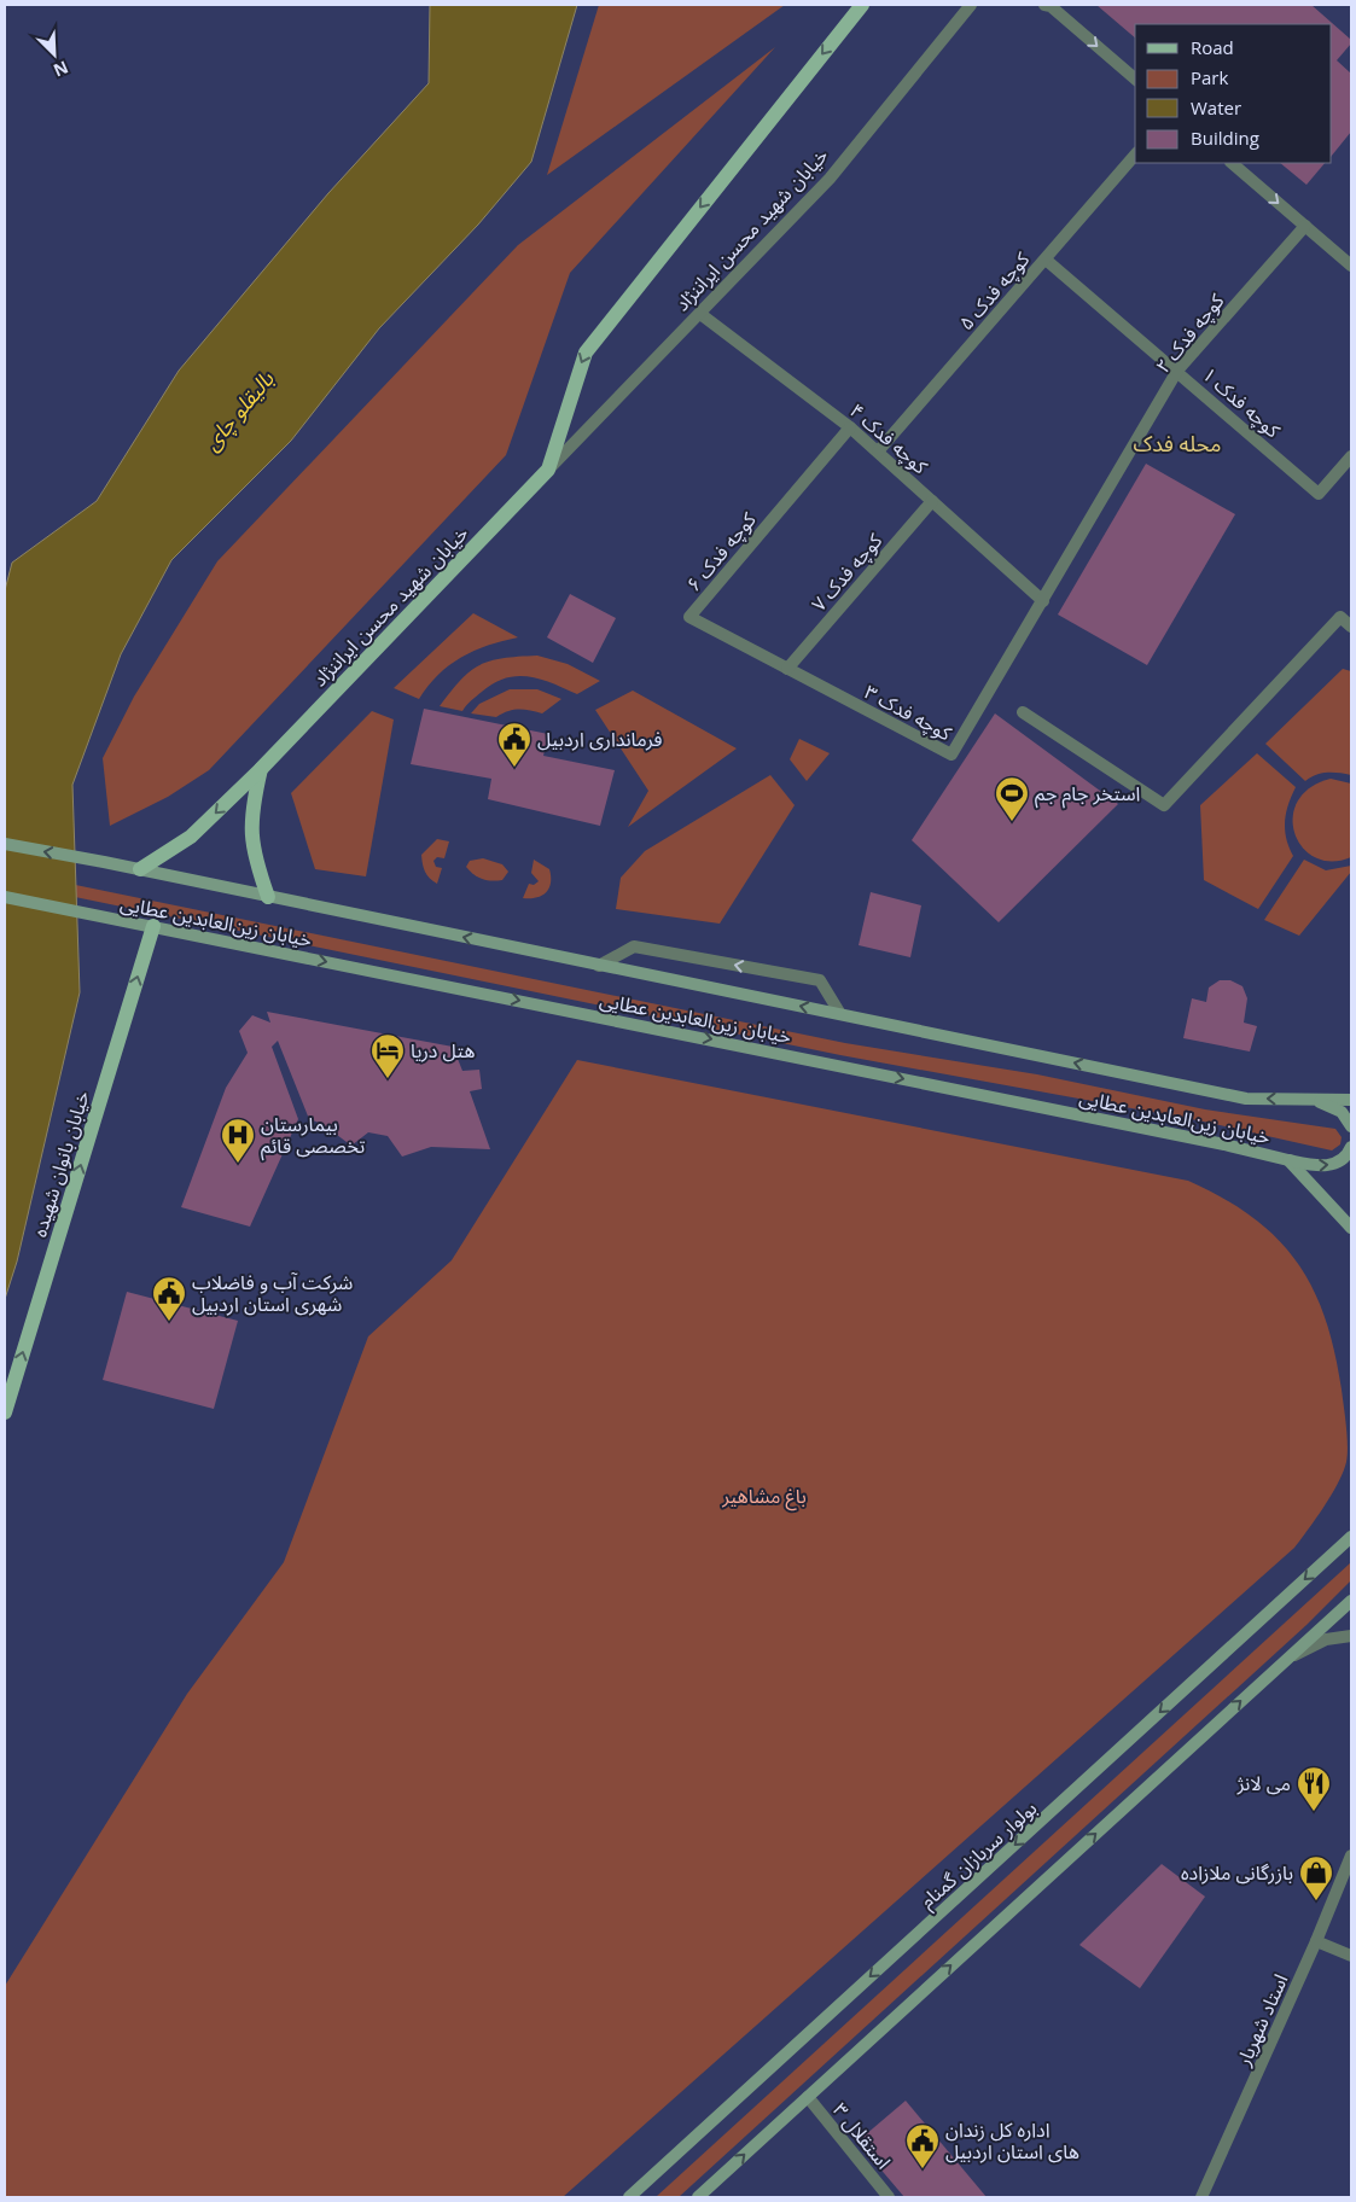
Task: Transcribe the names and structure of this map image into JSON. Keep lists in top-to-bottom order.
{
  "streets": {
    "main road": [
      "خیابان شهید محسن ایراننژاد",
      "خیابان زین‌العابدین عطایی",
      "خیابان بانوان شهیده",
      "بولوار سربازان گمنام"
    ],
    "street": [
      "کوچه فدک ۵",
      "کوچه فدک ۲",
      "کوچه فدک ۱",
      "کوچه فدک ۴",
      "کوچه فدک ۶",
      "کوچه فدک ۷",
      "کوچه فدک ۳",
      "استاد شهریار",
      "استقلال ۳"
    ]
  },
  "crossings": [
    ["خیابان شهید محسن ایراننژاد", "کوچه فدک ۴"],
    ["خیابان شهید محسن ایراننژاد", "خیابان زین‌العابدین عطایی"],
    ["کوچه فدک ۵", "کوچه فدک ۱"],
    ["کوچه فدک ۵", "کوچه فدک ۴"],
    ["کوچه فدک ۲", "کوچه فدک ۱"],
    ["کوچه فدک ۲", "کوچه فدک ۴"],
    ["کوچه فدک ۲", "کوچه فدک ۳"],
    ["کوچه فدک ۴", "کوچه فدک ۶"],
    ["کوچه فدک ۴", "کوچه فدک ۷"],
    ["کوچه فدک ۴", "کوچه فدک ۳"],
    ["کوچه فدک ۶", "کوچه فدک ۷"],
    ["کوچه فدک ۶", "کوچه فدک ۳"],
    ["کوچه فدک ۷", "کوچه فدک ۳"],
    ["خیابان زین‌العابدین عطایی", "خیابان بانوان شهیده"]
  ],
  "one_way": ["خیابان شهید محسن ایراننژاد", "خیابان بانوان شهیده"],
  "districts": ["محله فدک"],
  "water": ["بالیقلو چای"],
  "parks": ["باغ مشاهیر"],
  "places": {
    "public building": ["فرمانداری اردبیل", "شرکت آب و فاضلاب شهری استان اردبیل", "اداره کل زندان های استان اردبیل"],
    "sports": ["استخر جام جم"],
    "hotel": ["هتل دریا"],
    "hospital": ["بیمارستان تخصصی قائم"],
    "restaurant": ["می لانژ"],
    "shop": ["بازرگانی ملازاده"]
  },
  "legend": [
    "Road",
    "Park",
    "Water",
    "Building"
  ],
  "north": "bottom right"
}
